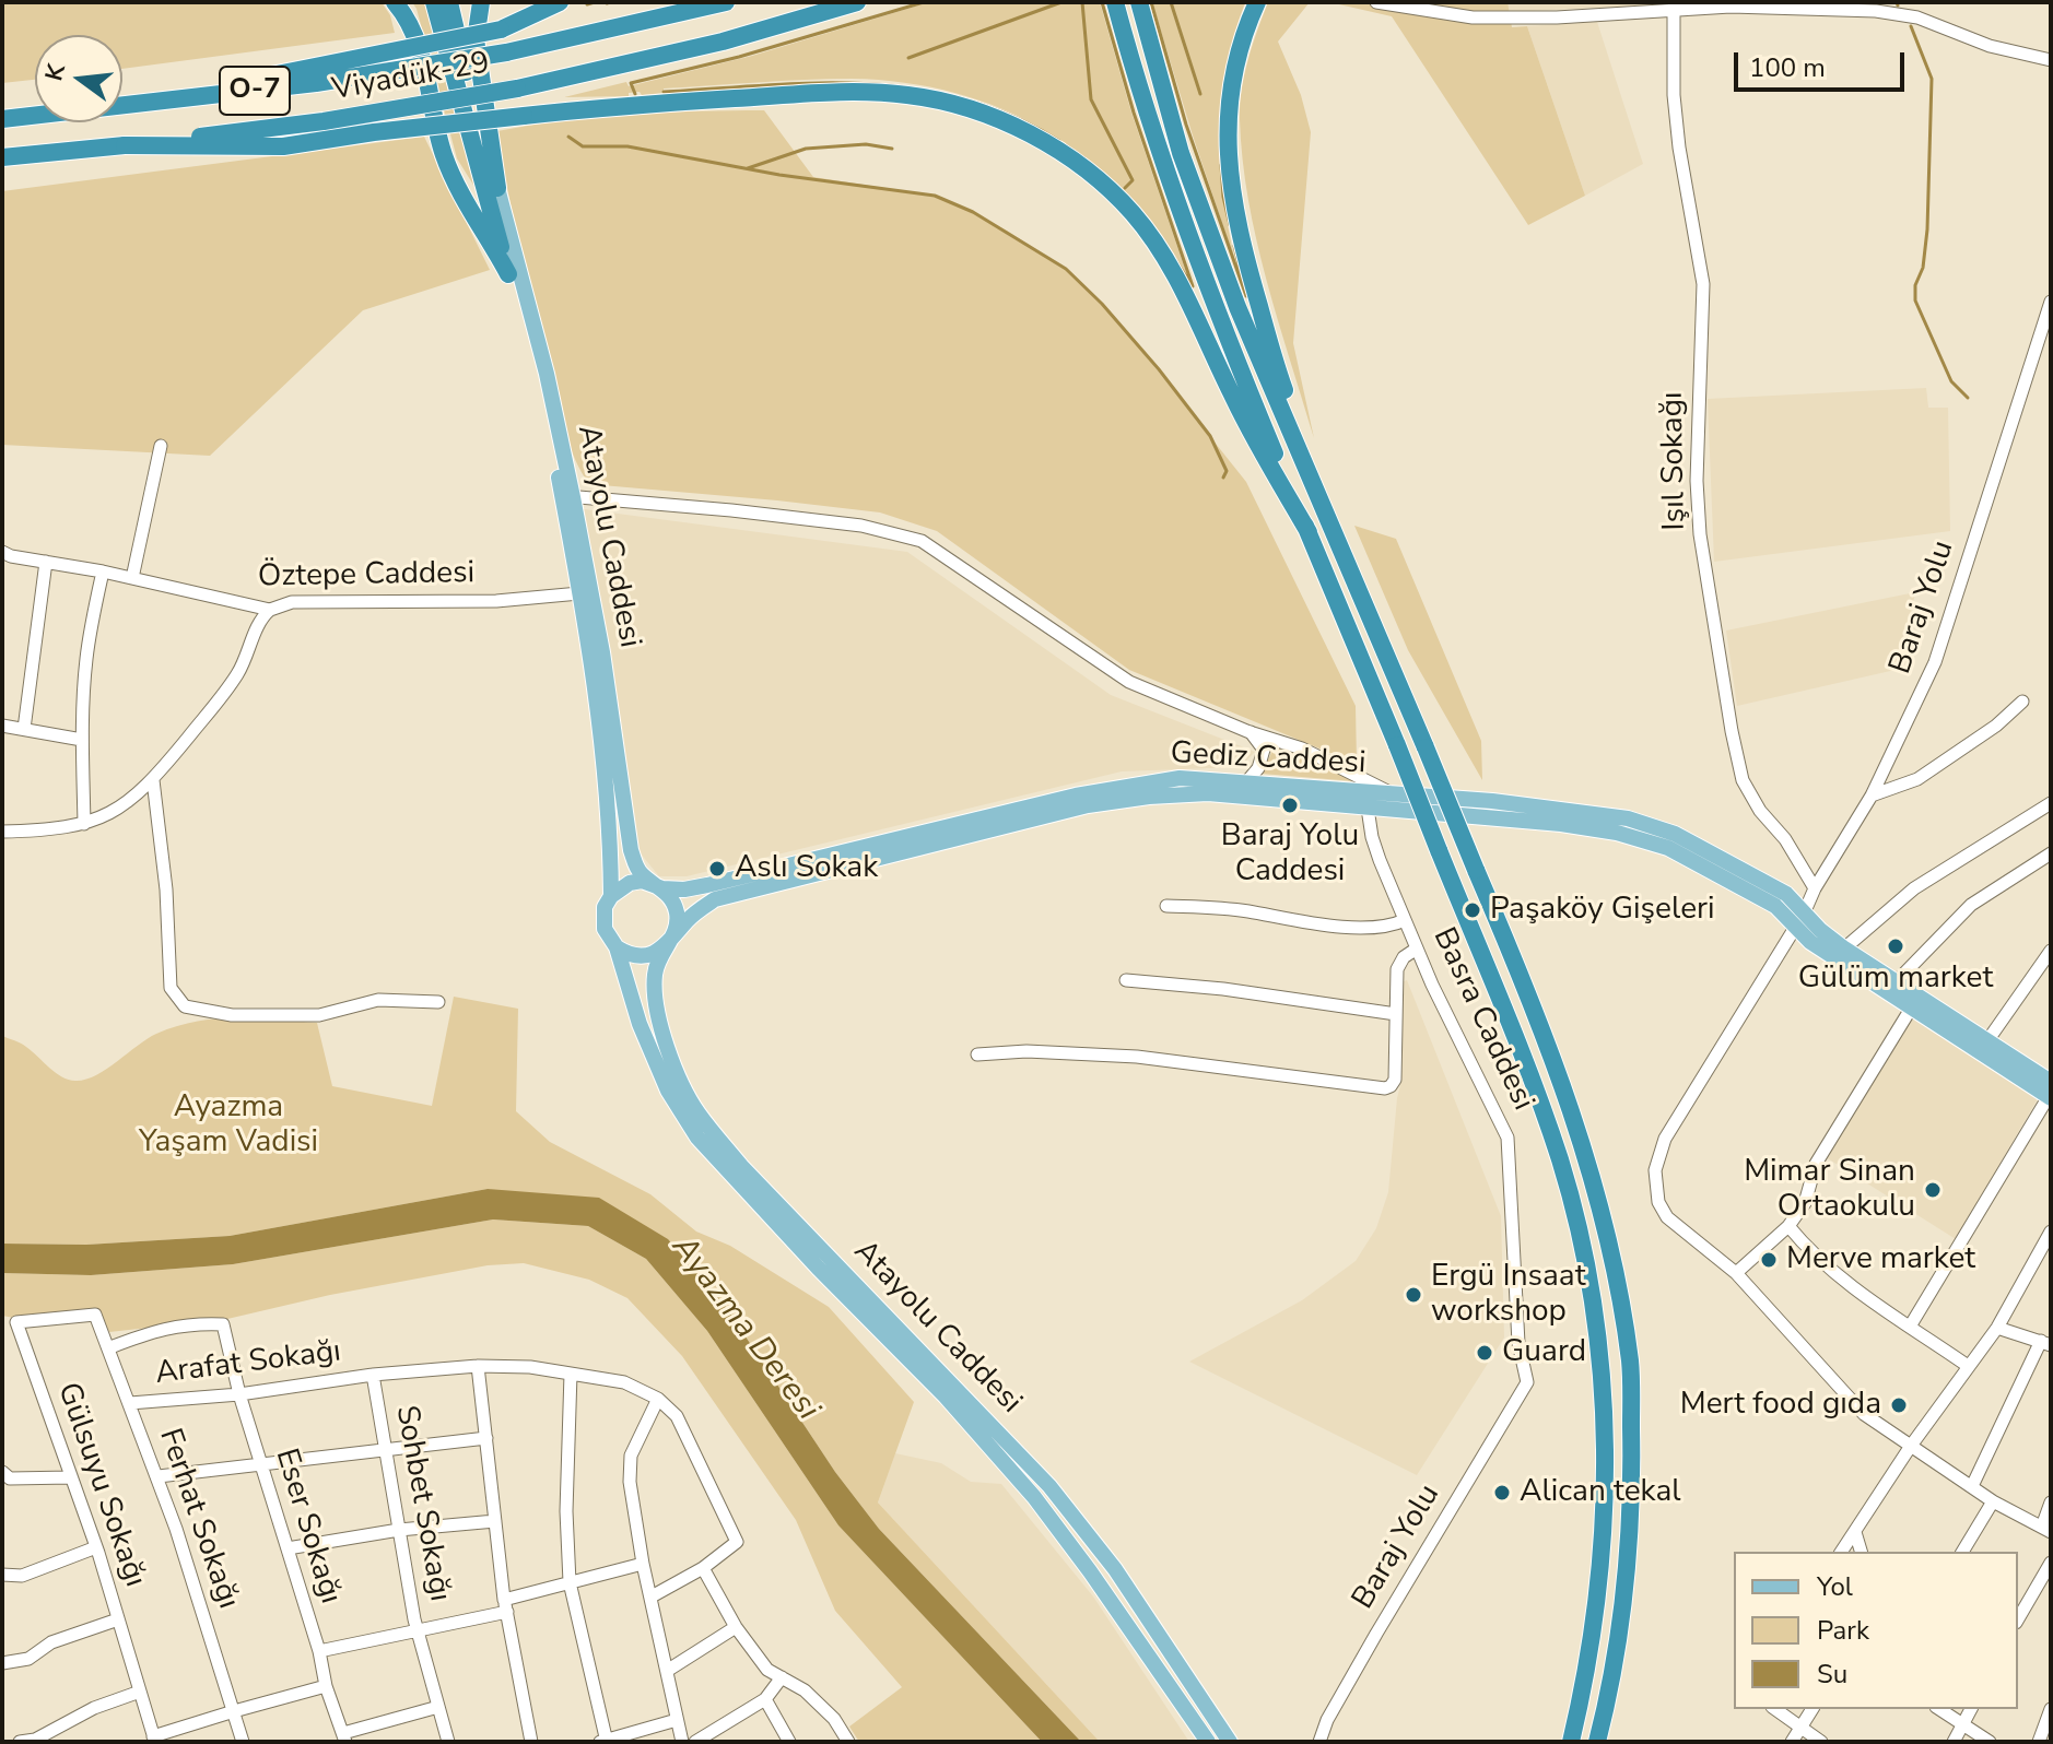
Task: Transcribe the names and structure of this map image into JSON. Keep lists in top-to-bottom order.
{
  "streets": {
    "highway": ["Viyadük-29", "O-7"],
    "main road": ["Atayolu Caddesi", "Gediz Caddesi"],
    "street": [
      "Işıl Sokağı",
      "Öztepe Caddesi",
      "Baraj Yolu",
      "Basra Caddesi",
      "Arafat Sokağı",
      "Gülsuyu Sokağı",
      "Sohbet Sokağı",
      "Ferhat Sokağı",
      "Eser Sokağı"
    ]
  },
  "crossings": [
    ["Işıl Sokağı", "Baraj Yolu"],
    ["Atayolu Caddesi", "Öztepe Caddesi"],
    ["Atayolu Caddesi", "Gediz Caddesi"],
    ["Baraj Yolu", "Gediz Caddesi"],
    ["Baraj Yolu", "Basra Caddesi"],
    ["Gediz Caddesi", "Basra Caddesi"],
    ["Arafat Sokağı", "Sohbet Sokağı"],
    ["Arafat Sokağı", "Ferhat Sokağı"],
    ["Arafat Sokağı", "Eser Sokağı"],
    ["Gülsuyu Sokağı", "Ferhat Sokağı"],
    ["Ferhat Sokağı", "Eser Sokağı"]
  ],
  "water": ["Ayazma Deresi"],
  "parks": ["Ayazma Yaşam Vadisi"],
  "places": [
    "Baraj Yolu Caddesi",
    "Aslı Sokak",
    "Paşaköy Gişeleri",
    "Gülüm market",
    "Mimar Sinan Ortaokulu",
    "Merve market",
    "Ergü Insaat workshop",
    "Guard",
    "Mert food gıda",
    "Alican tekal"
  ],
  "legend": ["Yol", "Park", "Su"],
  "scale_bar": "100 m",
  "north": "left"
}
